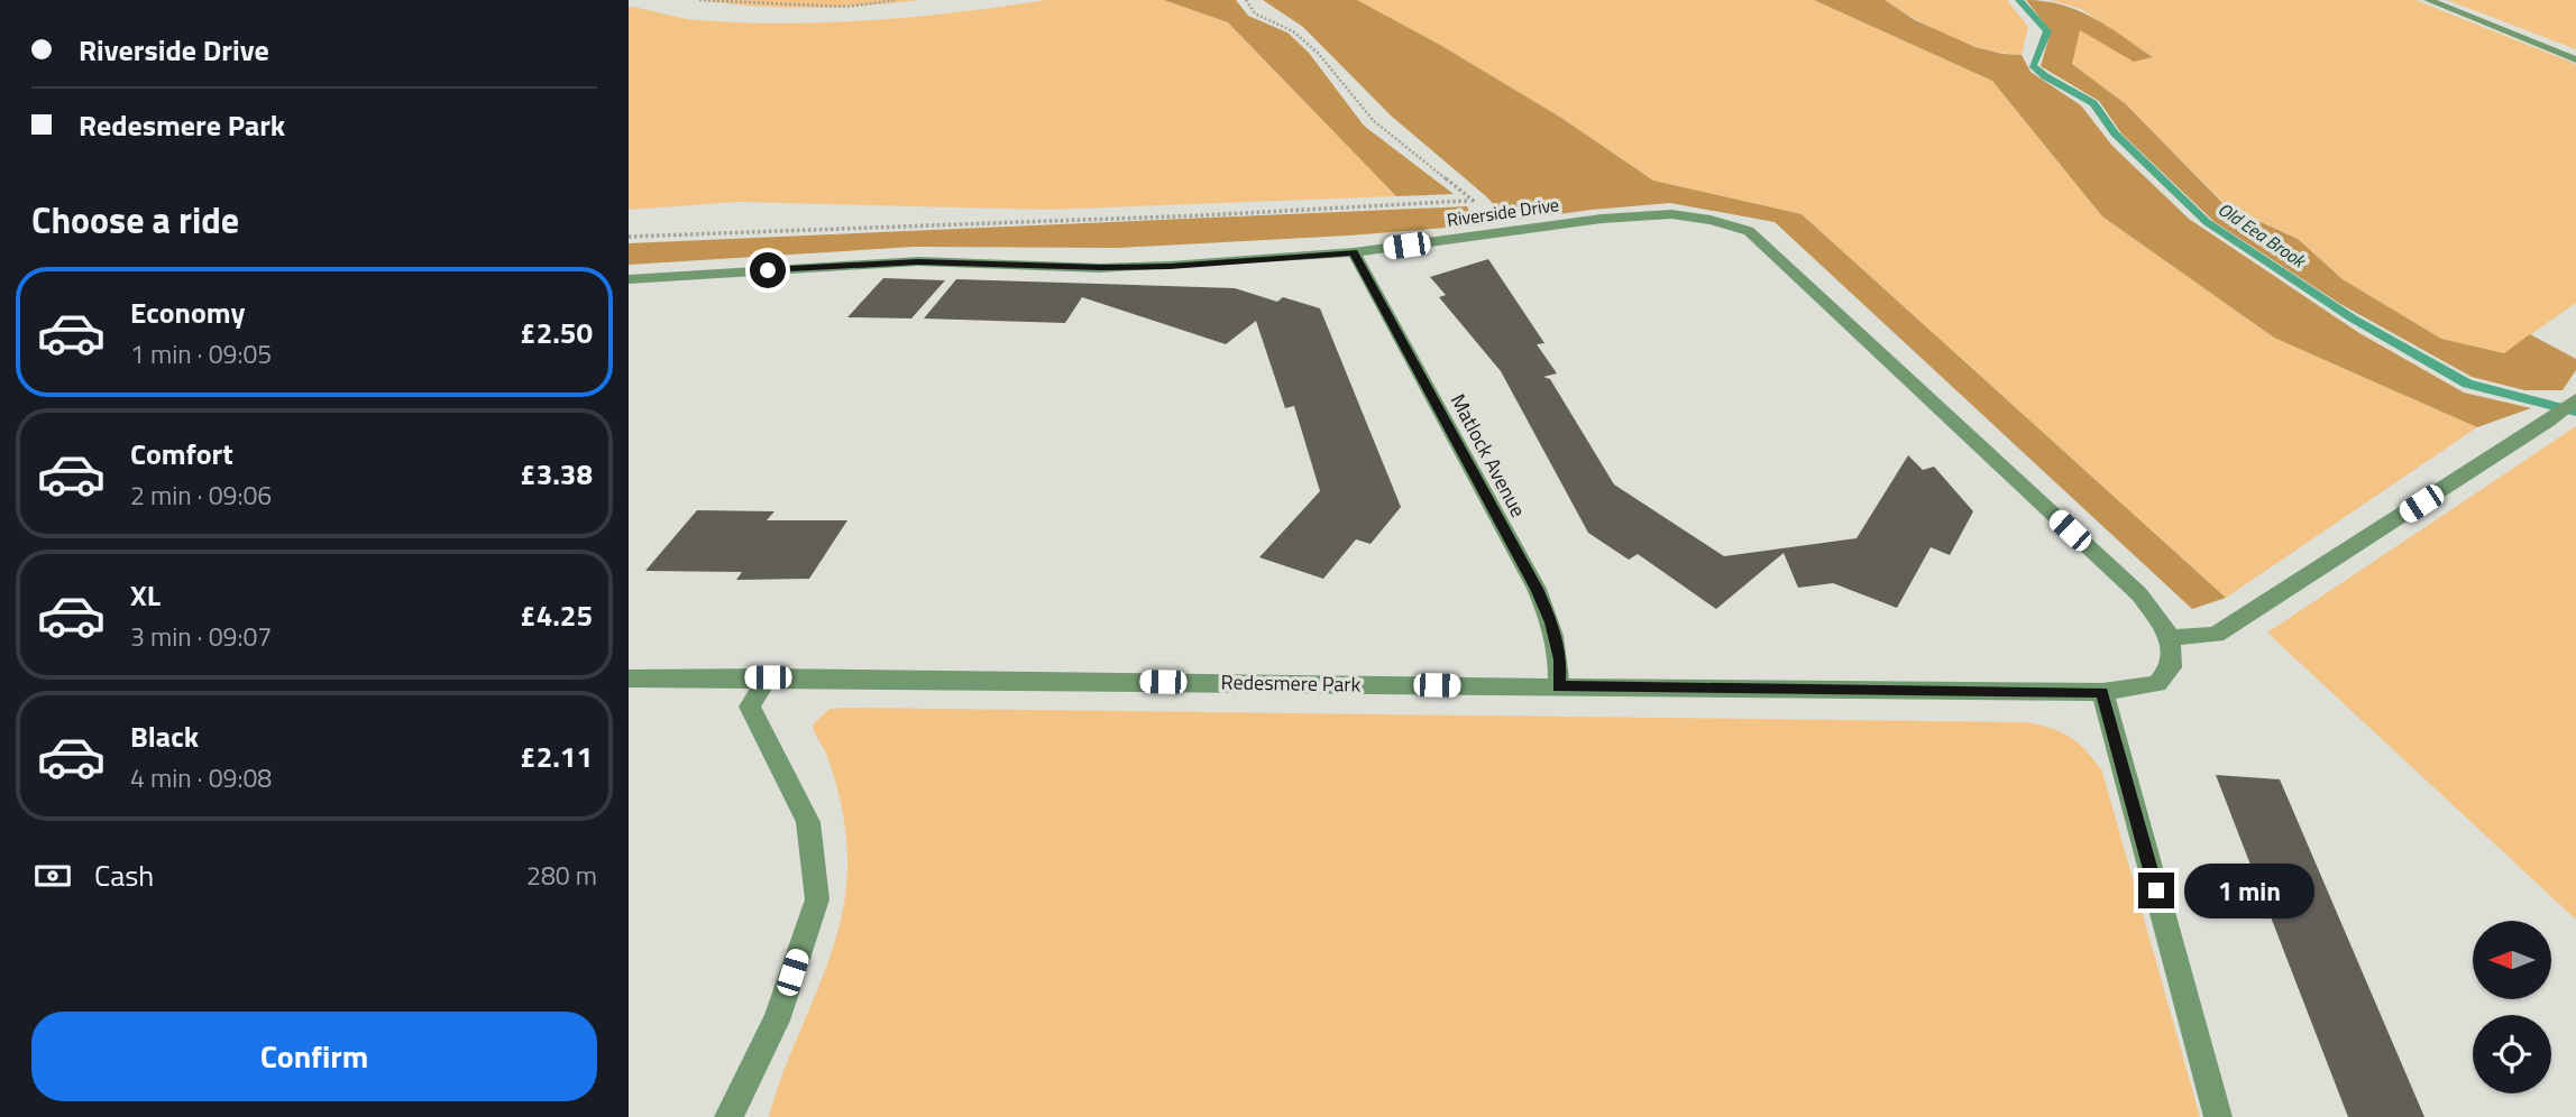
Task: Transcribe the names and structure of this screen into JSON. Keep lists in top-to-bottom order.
{
  "streets": {
    "street": ["Riverside Drive", "Matlock Avenue", "Redesmere Park"]
  },
  "crossings": [
    ["Riverside Drive", "Matlock Avenue"],
    ["Riverside Drive", "Redesmere Park"],
    ["Matlock Avenue", "Redesmere Park"]
  ],
  "water": ["Old Eea Brook"],
  "north": "left",
  "page": {
    "banner": ["Riverside Drive", "Redesmere Park"],
    "heading": "Choose a ride",
    "list": [
      {
        "name": "Economy",
        "note": "1 min · 09:05",
        "value": "£2.50"
      },
      {
        "name": "Comfort",
        "note": "2 min · 09:06",
        "value": "£3.38"
      },
      {
        "name": "XL",
        "note": "3 min · 09:07",
        "value": "£4.25"
      },
      {
        "name": "Black",
        "note": "4 min · 09:08",
        "value": "£2.11"
      }
    ],
    "pay": ["Cash", "280 m"],
    "bubble": "1 min",
    "buttons": "Confirm"
  }
}
